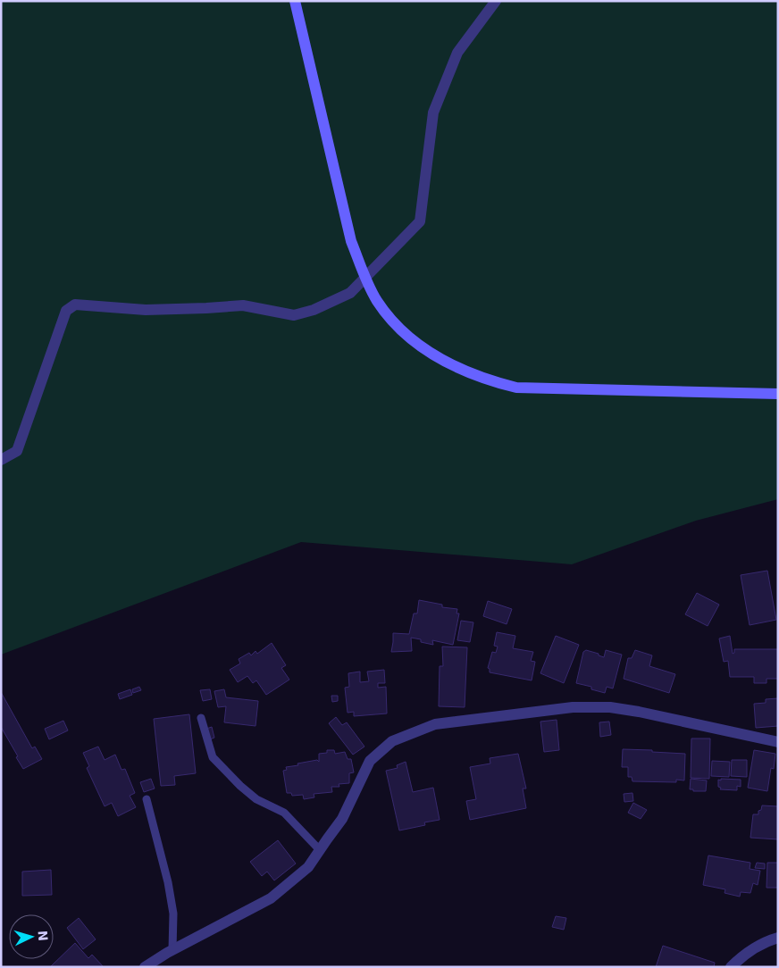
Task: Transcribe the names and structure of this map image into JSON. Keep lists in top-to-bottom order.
{
  "north": "right"
}
